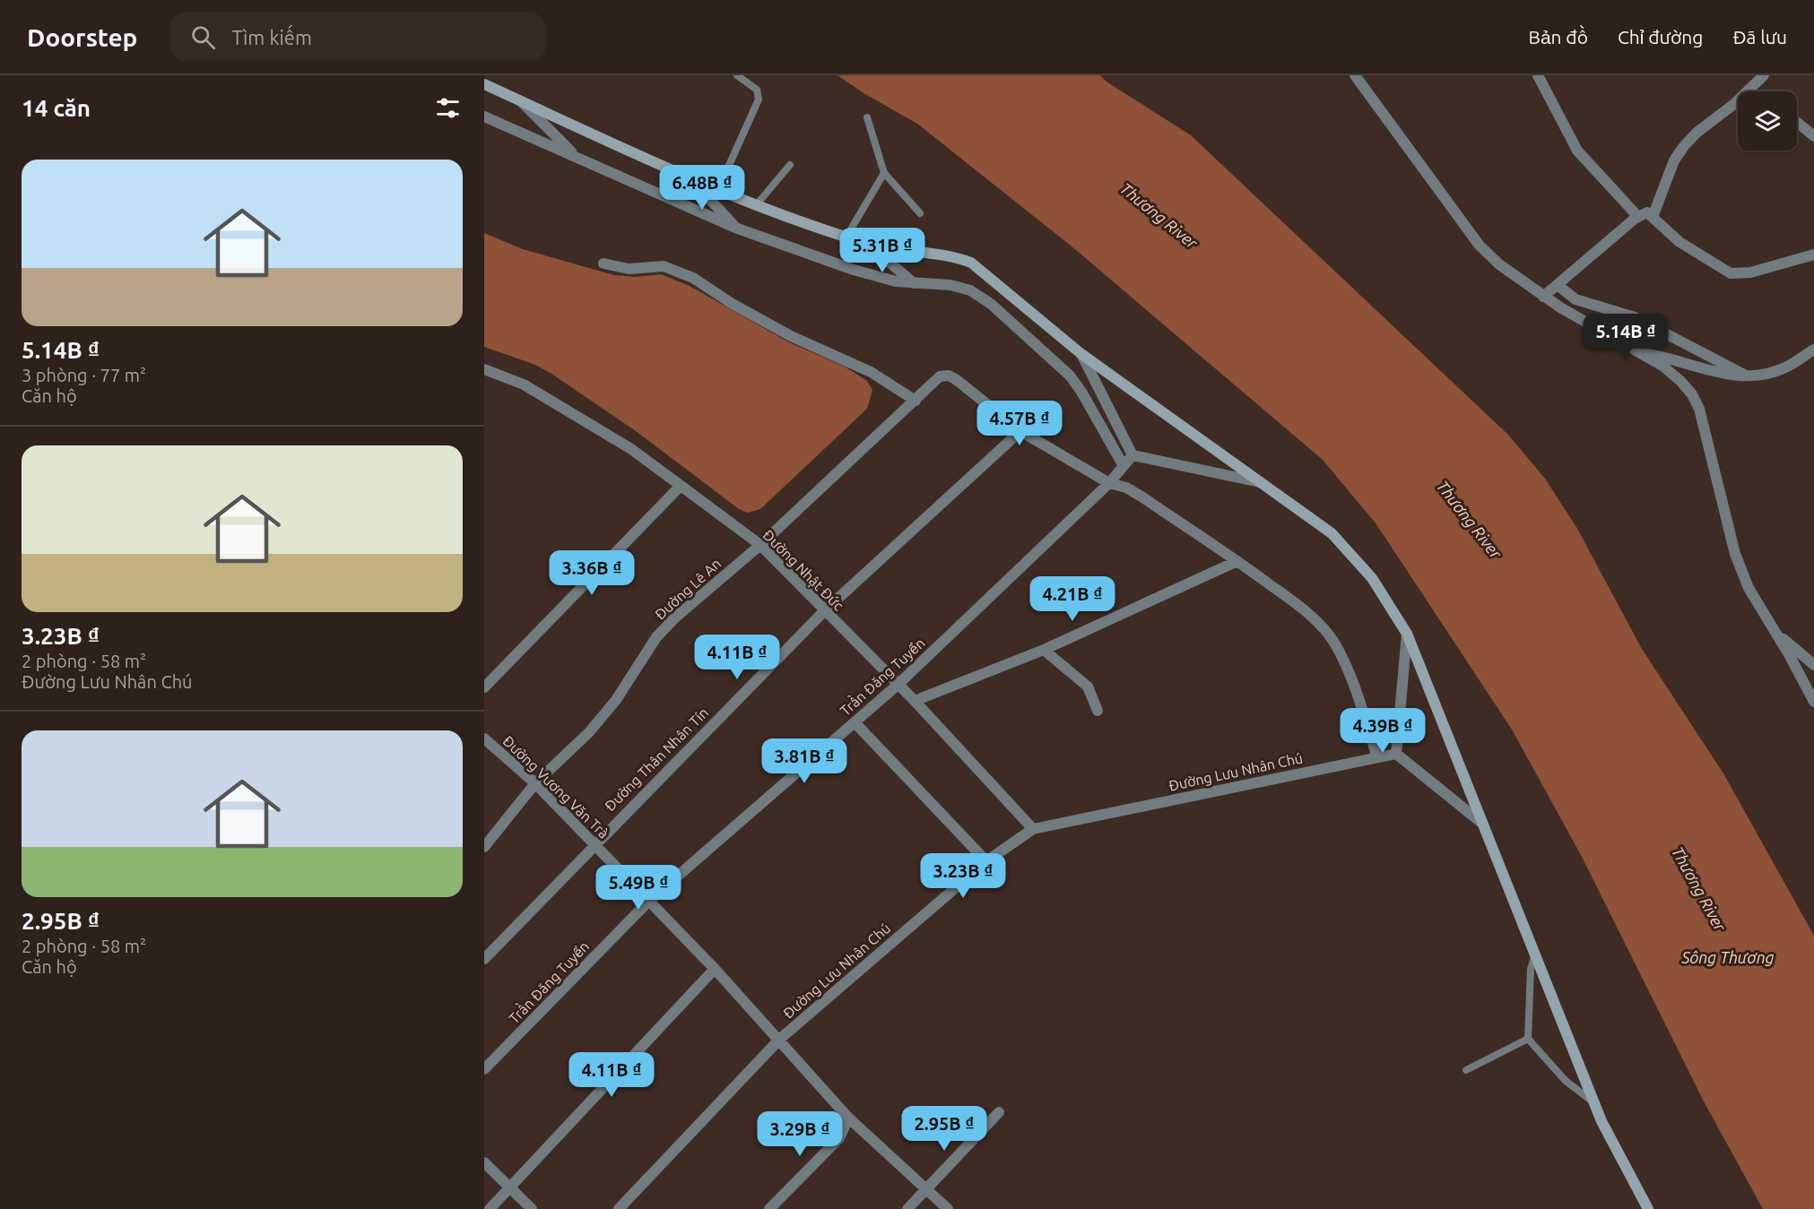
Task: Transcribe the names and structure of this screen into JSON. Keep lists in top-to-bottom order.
{
  "streets": {
    "street": [
      "Đường Nhật Đức",
      "Đường Lê An",
      "Trần Đăng Tuyển",
      "Đường Thân Nhân Tín",
      "Đường Lưu Nhân Chú",
      "Đường Vương Văn Trà"
    ]
  },
  "crossings": [
    ["Đường Nhật Đức", "Đường Lê An"],
    ["Đường Nhật Đức", "Trần Đăng Tuyển"],
    ["Đường Nhật Đức", "Đường Thân Nhân Tín"],
    ["Đường Nhật Đức", "Đường Lưu Nhân Chú"],
    ["Đường Lê An", "Đường Thân Nhân Tín"],
    ["Đường Lê An", "Đường Vương Văn Trà"],
    ["Trần Đăng Tuyển", "Đường Vương Văn Trà"],
    ["Đường Thân Nhân Tín", "Đường Vương Văn Trà"],
    ["Đường Lưu Nhân Chú", "Đường Vương Văn Trà"]
  ],
  "water": ["Thương River", "Sông Thương"],
  "page": {
    "header": "Doorstep",
    "search": "Tìm kiếm",
    "nav": ["Bản đồ", "Chỉ đường", "Đã lưu"],
    "heading": "14 căn",
    "list": [
      {
        "name": "5.14B ₫",
        "note": "3 phòng · 77 m² · Căn hộ"
      },
      {
        "name": "3.23B ₫",
        "note": "2 phòng · 58 m² · Đường Lưu Nhân Chú"
      },
      {
        "name": "2.95B ₫",
        "note": "2 phòng · 58 m² · Căn hộ"
      }
    ],
    "price": [
      "6.48B ₫",
      "5.31B ₫",
      "5.14B ₫",
      "4.57B ₫",
      "3.36B ₫",
      "4.21B ₫",
      "4.11B ₫",
      "4.39B ₫",
      "3.81B ₫",
      "3.23B ₫",
      "5.49B ₫",
      "4.11B ₫",
      "2.95B ₫",
      "3.29B ₫"
    ]
  }
}
